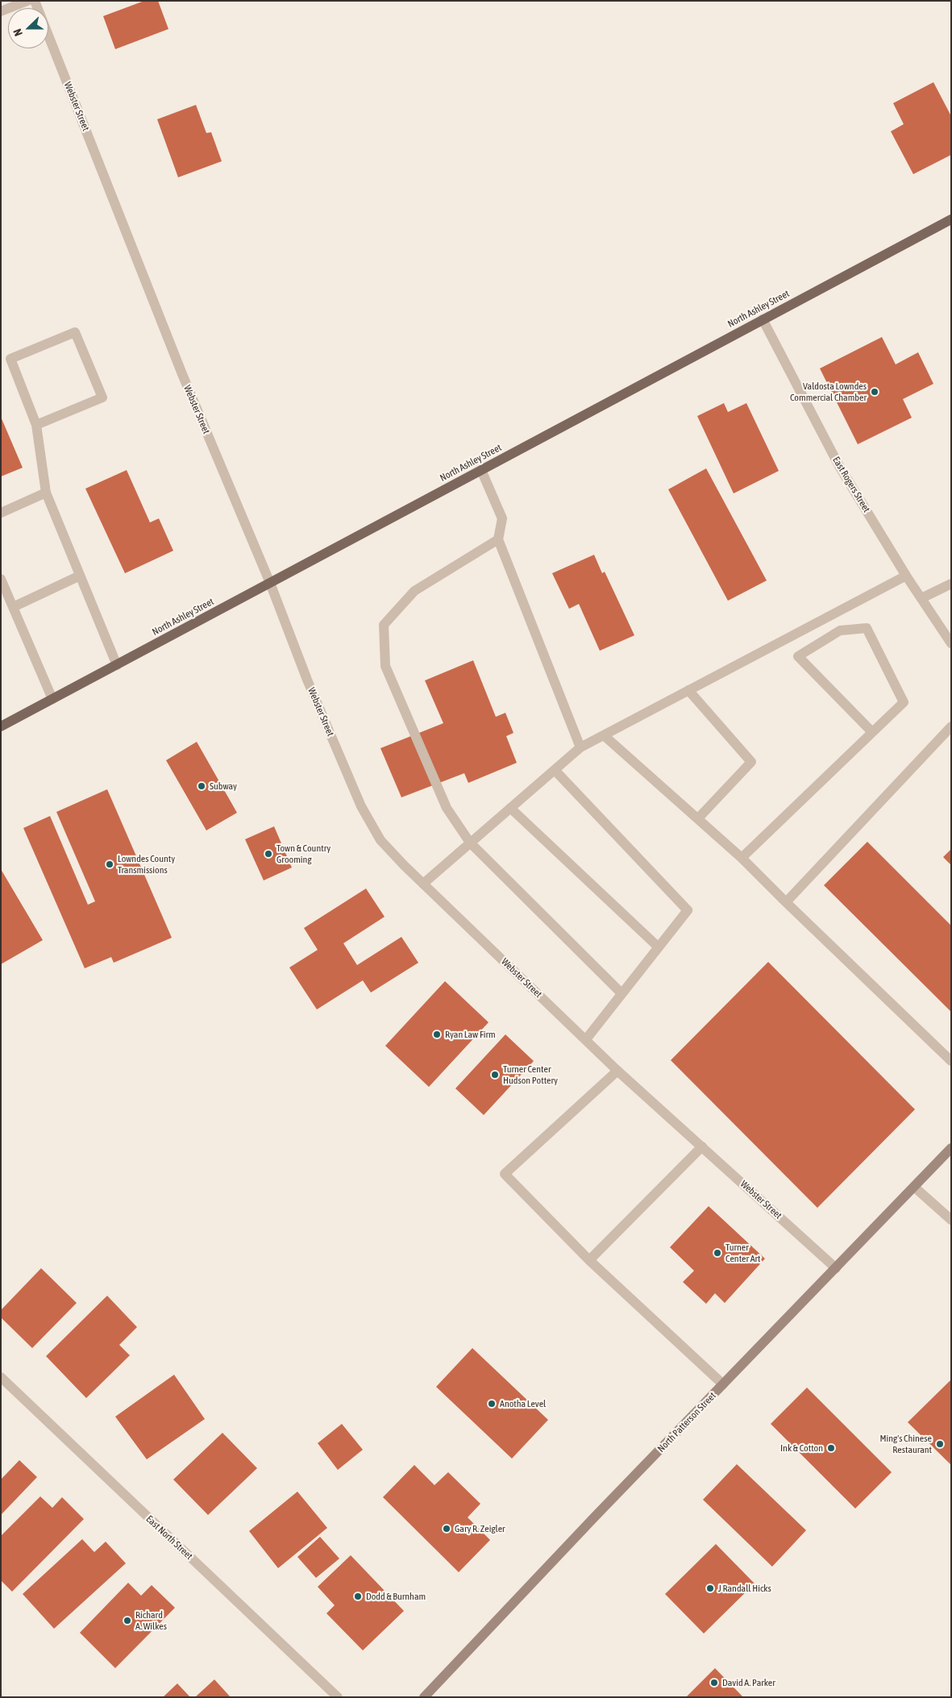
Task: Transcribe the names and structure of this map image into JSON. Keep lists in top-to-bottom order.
{
  "streets": {
    "main road": ["North Ashley Street", "North Patterson Street"],
    "street": ["Webster Street", "East Rogers Street", "East North Street"]
  },
  "crossings": [
    ["Webster Street", "North Ashley Street"],
    ["Webster Street", "North Patterson Street"],
    ["North Ashley Street", "East Rogers Street"]
  ],
  "places": [
    "Valdosta Lowndes Commercial Chamber",
    "Subway",
    "Town & Country Grooming",
    "Lowndes County Transmissions",
    "Ryan Law Firm",
    "Turner Center Hudson Pottery",
    "Turner Center Art",
    "Anotha Level",
    "Ming's Chinese Restaurant",
    "Ink & Cotton",
    "Gary R. Zeigler",
    "J Randall Hicks",
    "Dodd & Burnham",
    "Richard A. Wilkes",
    "David A. Parker"
  ],
  "north": "left"
}
